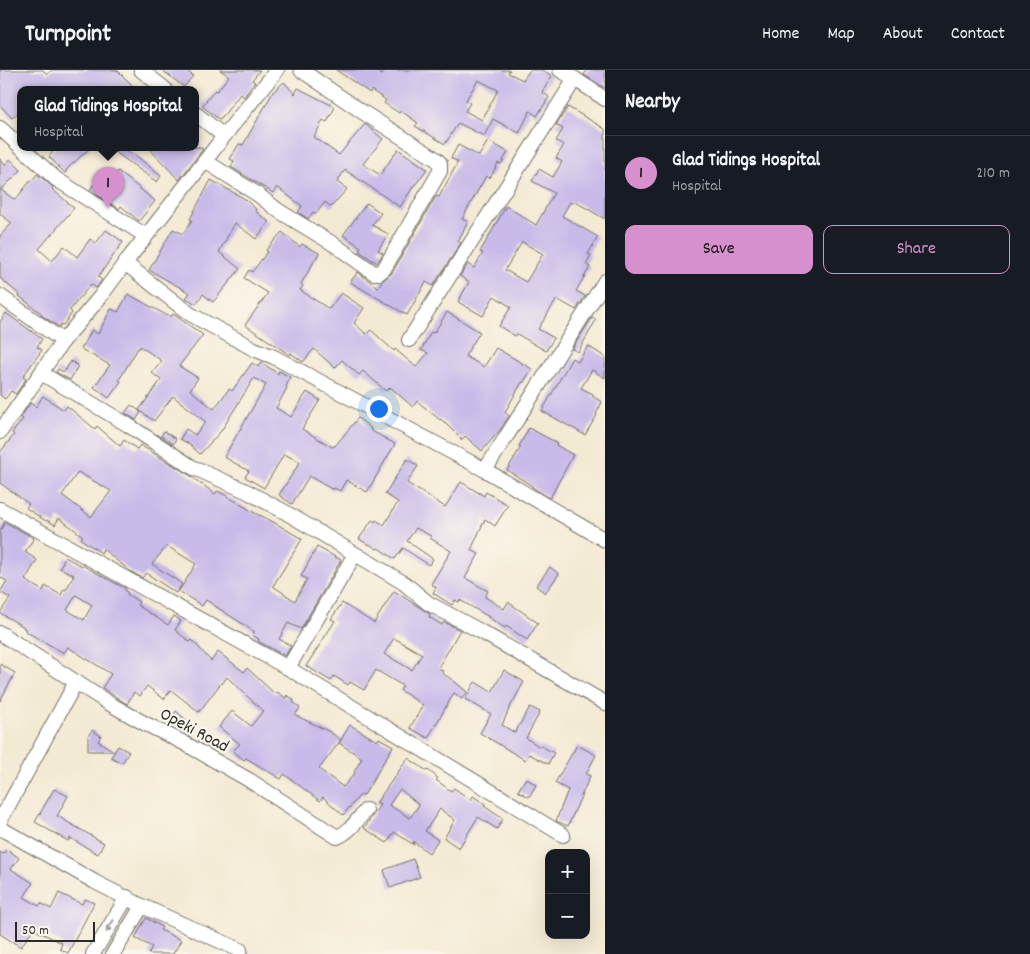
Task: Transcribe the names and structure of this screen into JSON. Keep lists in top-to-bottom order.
{
  "streets": {
    "street": ["Opeki Road"]
  },
  "scale_bar": "50 m",
  "page": {
    "header": "Turnpoint",
    "nav": [
      "Home",
      "Map",
      "About",
      "Contact"
    ],
    "heading": "Nearby",
    "popup": ["Glad Tidings Hospital", "Hospital"],
    "list": [
      {
        "mark": "1",
        "name": "Glad Tidings Hospital",
        "note": "Hospital",
        "value": "210 m"
      }
    ],
    "pins": "1",
    "buttons": ["Save", "Share"],
    "map_buttons": ["+", "−"],
    "scale": "50 m"
  }
}
